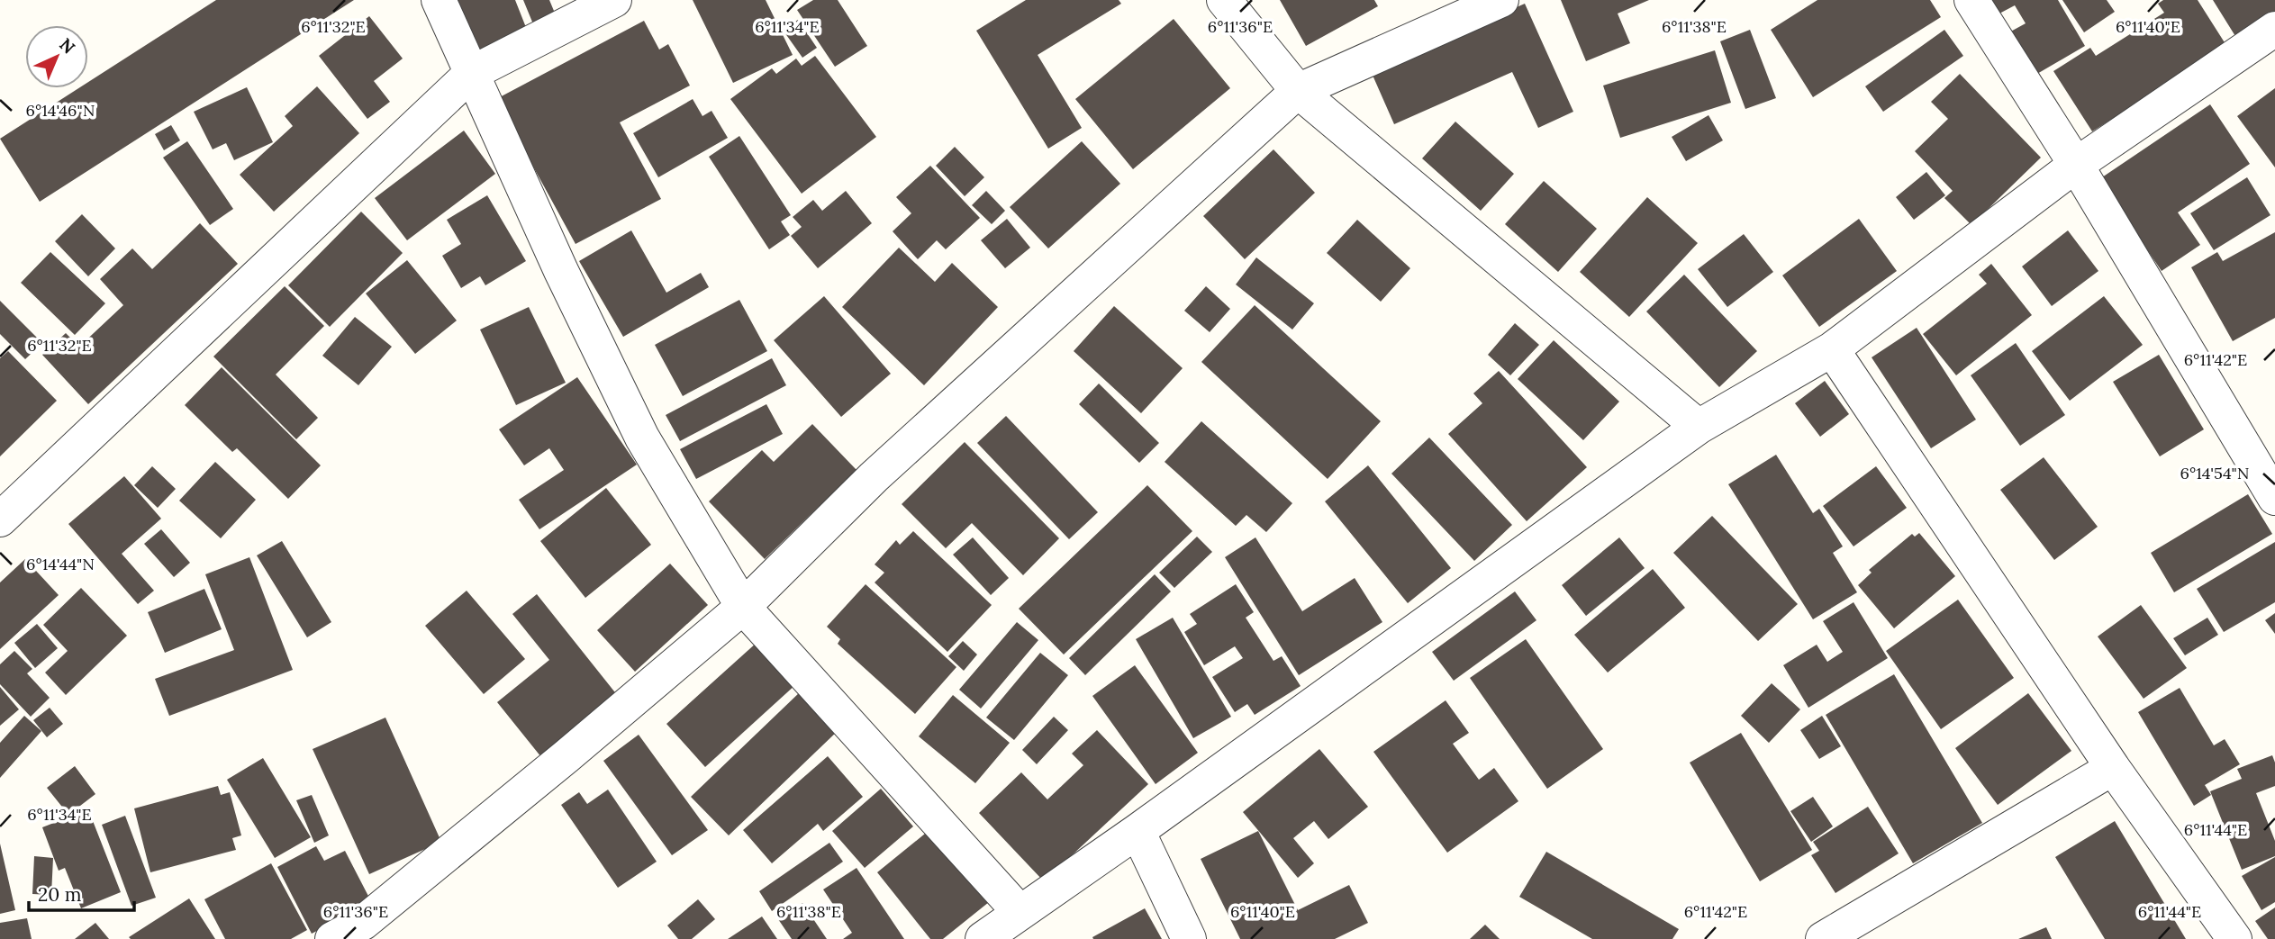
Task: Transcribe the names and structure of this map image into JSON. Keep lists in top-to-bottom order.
{
  "scale_bar": "20 m",
  "north": "top right",
  "coordinates": [
    "6°11'32\"E",
    "6°11'34\"E",
    "6°11'36\"E",
    "6°11'38\"E",
    "6°11'40\"E",
    "6°14'46\"N",
    "6°11'42\"E",
    "6°14'54\"N",
    "6°14'44\"N",
    "6°11'44\"E"
  ]
}
